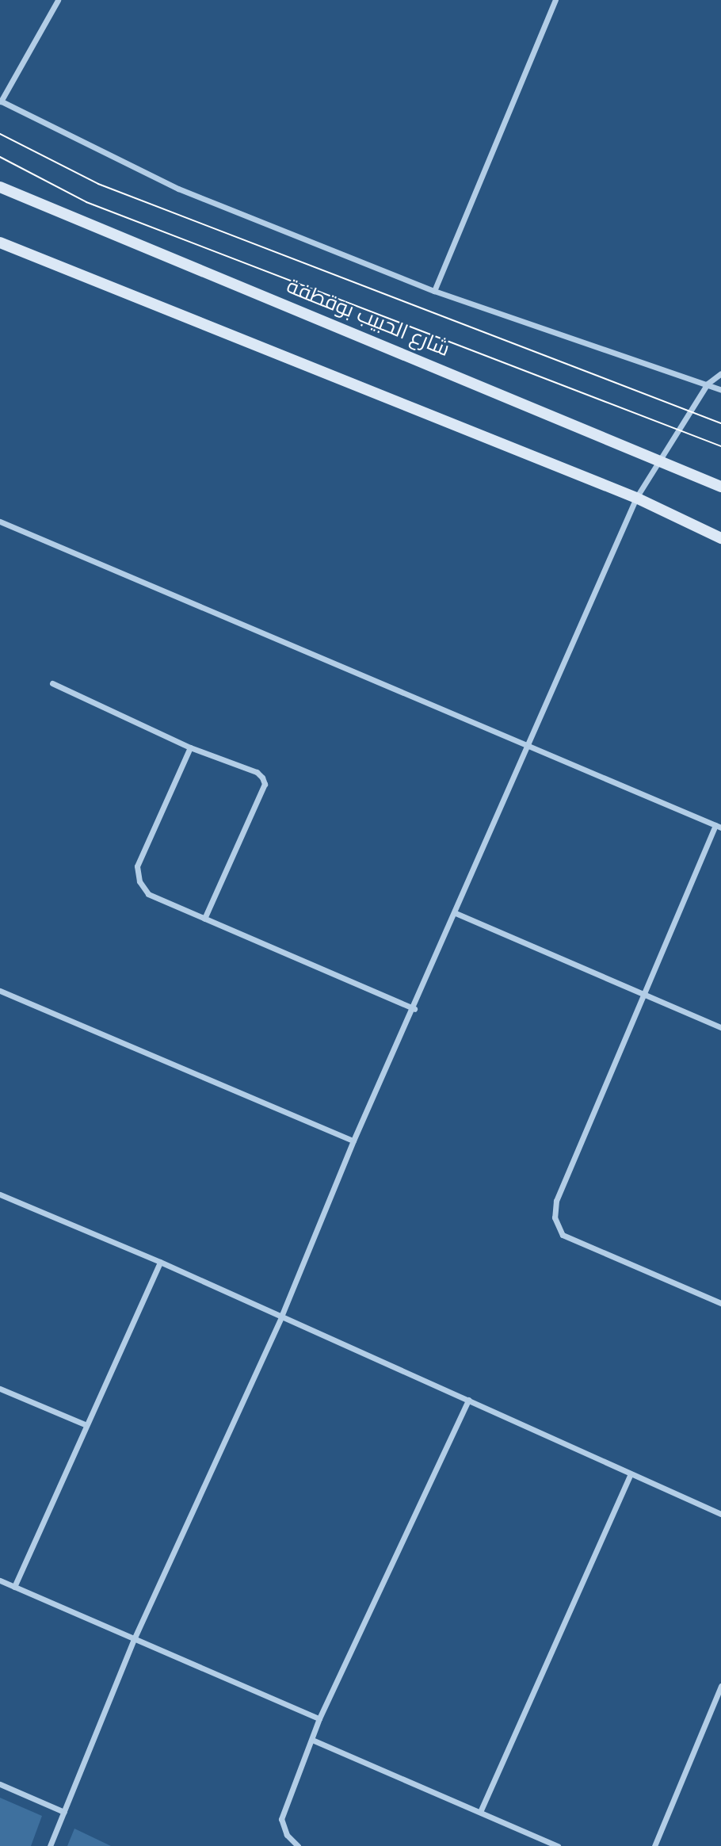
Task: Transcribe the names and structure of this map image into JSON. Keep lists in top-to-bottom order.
{
  "streets": {
    "main road": ["شارع الحبيب بوقطفة"]
  }
}
